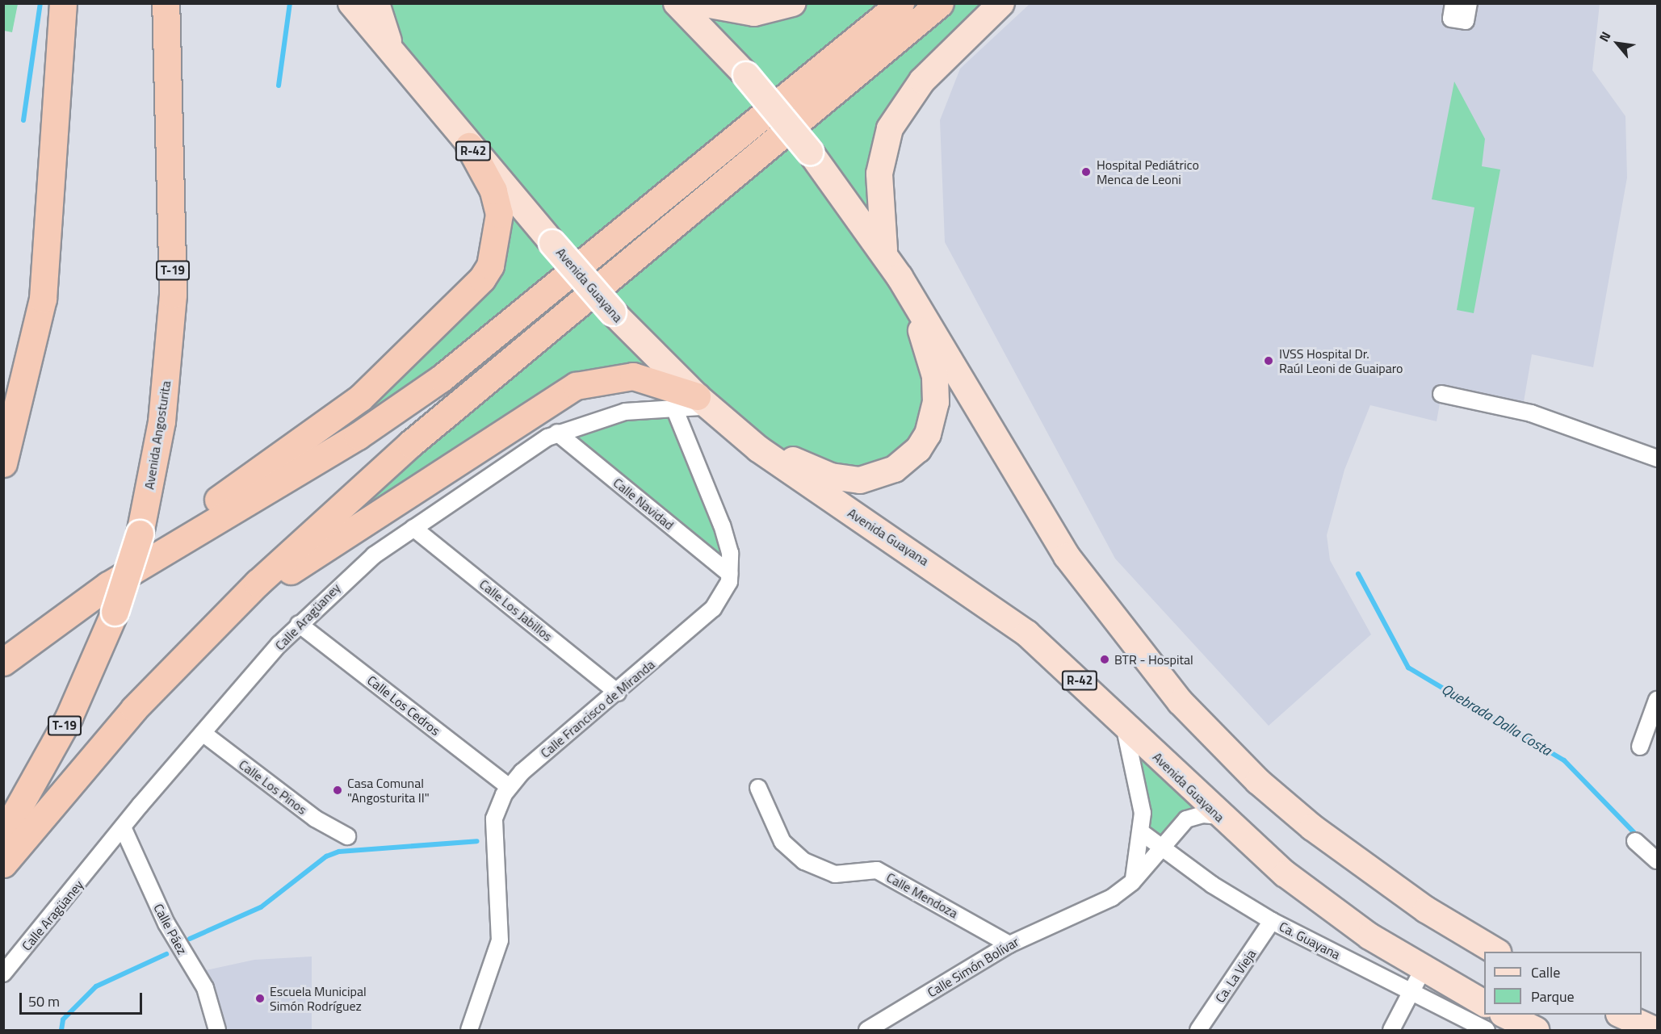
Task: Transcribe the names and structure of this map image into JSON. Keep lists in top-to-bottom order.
{
  "streets": {
    "highway": ["T-19", "Avenida Angosturita"],
    "main road": ["R-42", "Avenida Guayana"],
    "street": [
      "Calle Navidad",
      "Calle Los Jabillos",
      "Calle Aragüaney",
      "Calle Los Cedros",
      "Calle Francisco de Miranda",
      "Calle Los Pinos",
      "Calle Mendoza",
      "Calle Páez",
      "Ca. Guayana",
      "Calle Simón Bolívar",
      "Ca. La Vieja"
    ]
  },
  "crossings": [
    ["Avenida Guayana", "Calle Aragüaney"],
    ["Avenida Guayana", "Calle Francisco de Miranda"],
    ["Avenida Guayana", "Calle Simón Bolívar"],
    ["Calle Navidad", "Calle Aragüaney"],
    ["Calle Navidad", "Calle Francisco de Miranda"],
    ["Calle Los Jabillos", "Calle Aragüaney"],
    ["Calle Los Jabillos", "Calle Francisco de Miranda"],
    ["Calle Aragüaney", "Calle Los Cedros"],
    ["Calle Aragüaney", "Calle Francisco de Miranda"],
    ["Calle Aragüaney", "Calle Los Pinos"],
    ["Calle Aragüaney", "Calle Páez"],
    ["Calle Los Cedros", "Calle Francisco de Miranda"],
    ["Calle Mendoza", "Calle Simón Bolívar"],
    ["Ca. Guayana", "Calle Simón Bolívar"],
    ["Ca. Guayana", "Ca. La Vieja"]
  ],
  "water": ["Quebrada Dalla Costa"],
  "places": [
    "Hospital Pediátrico Menca de Leoni",
    "IVSS Hospital Dr. Raúl Leoni de Guaiparo",
    "BTR - Hospital",
    "Casa Comunal \"Angosturita II\"",
    "Escuela Municipal Simón Rodríguez"
  ],
  "legend": ["Calle", "Parque"],
  "scale_bar": "50 m",
  "north": "top left"
}
